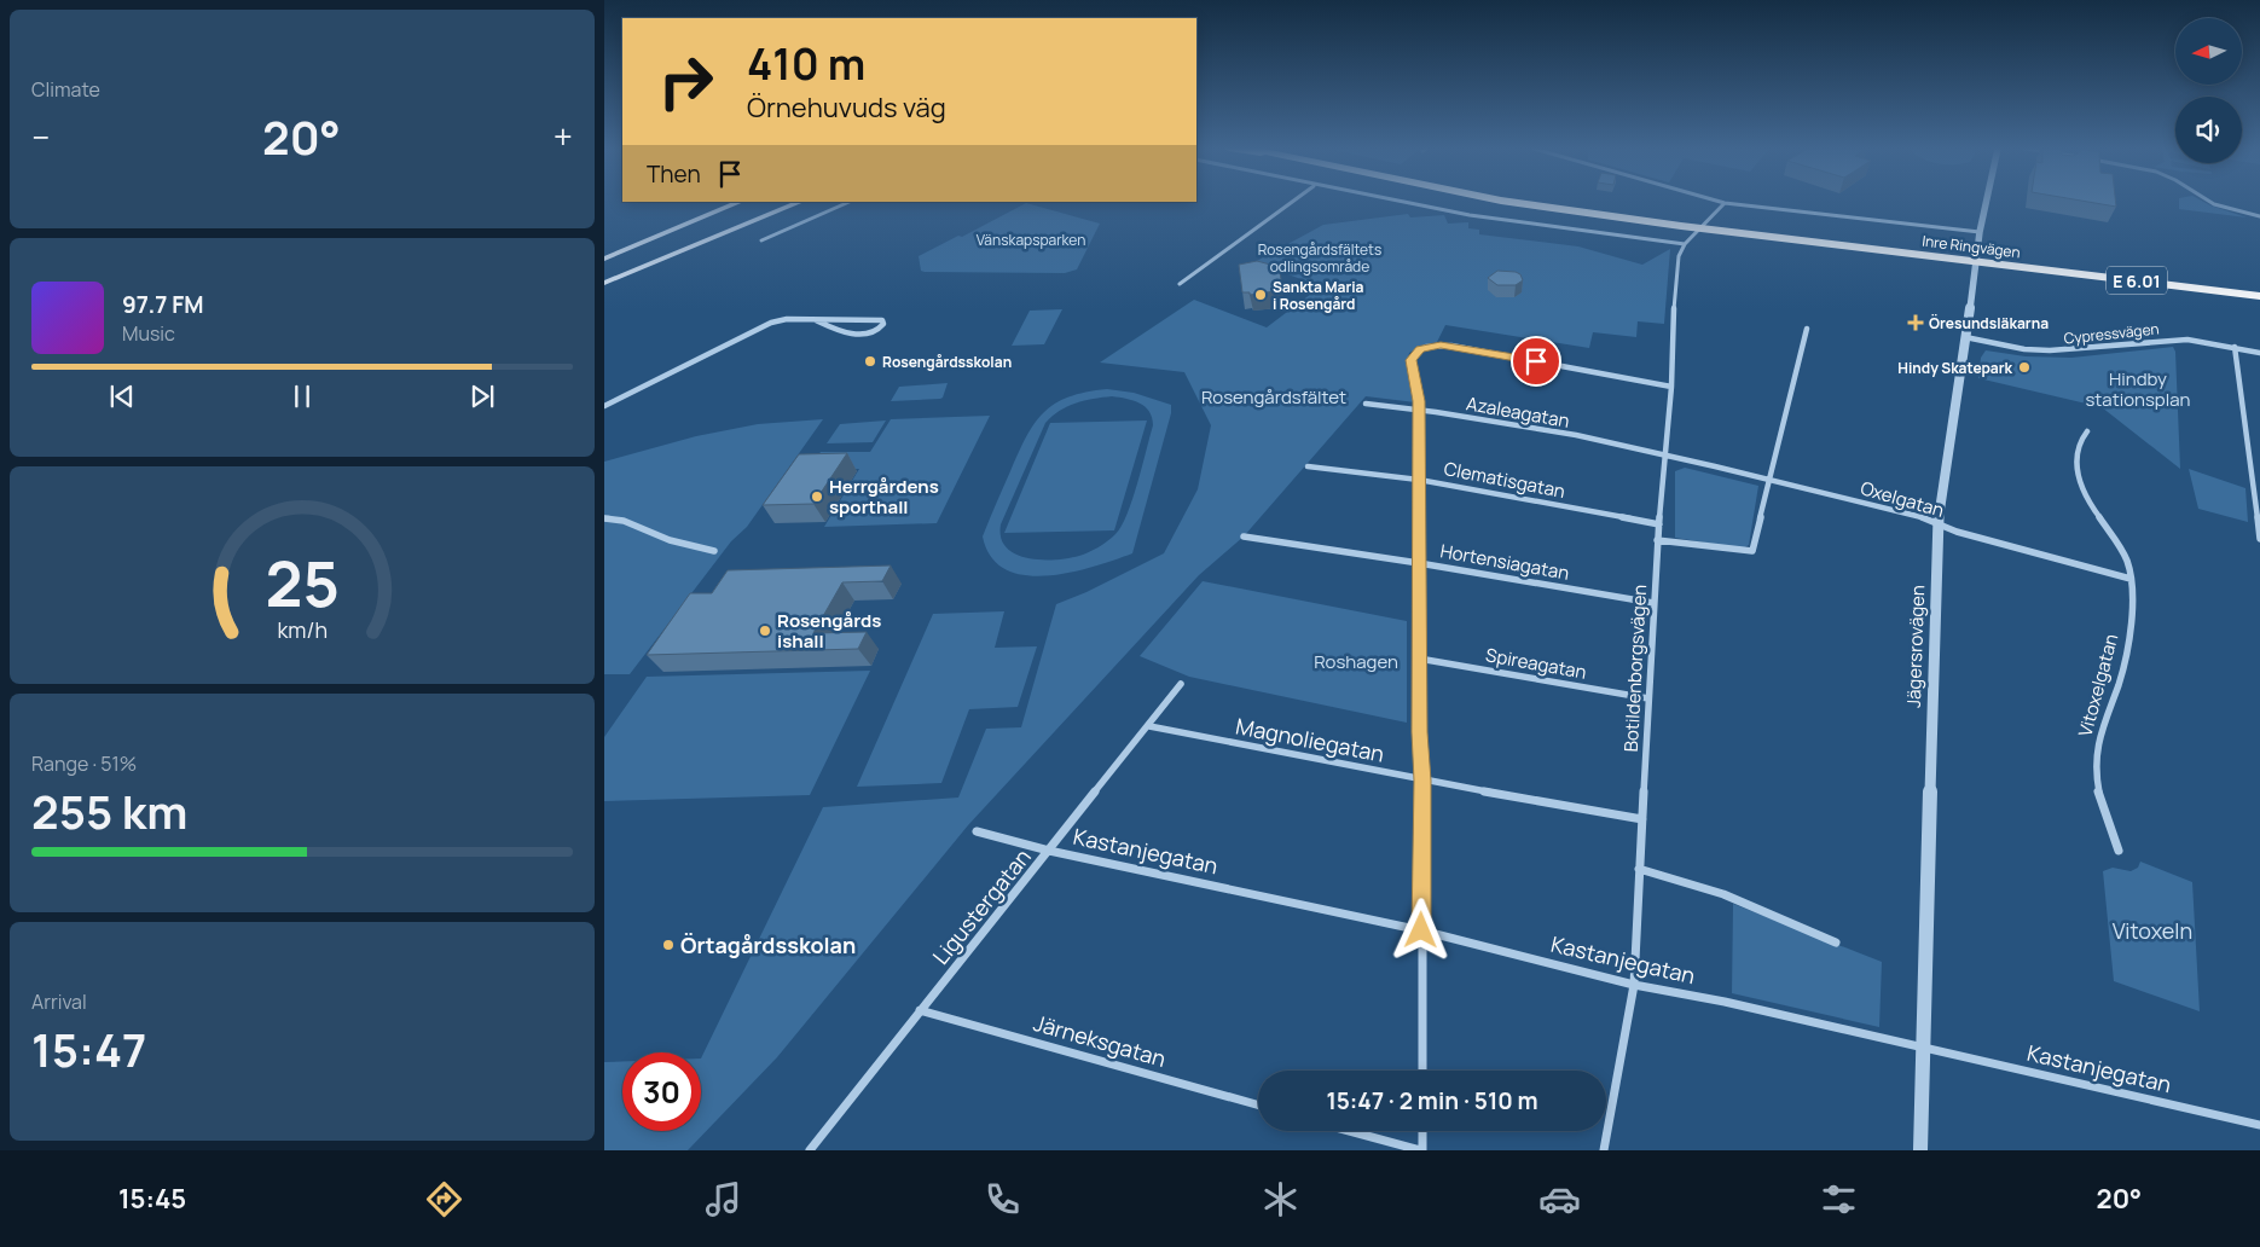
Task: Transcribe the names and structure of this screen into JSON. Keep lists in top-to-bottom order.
{
  "streets": {
    "highway": ["Inre Ringvägen", "E 6.01"],
    "street": [
      "Cypressvägen",
      "Azaleagatan",
      "Clematisgatan",
      "Oxelgatan",
      "Hortensiagatan",
      "Jägersrovägen",
      "Spireagatan",
      "Botildenborgsvägen",
      "Vitoxelgatan",
      "Magnoliegatan",
      "Kastanjegatan",
      "Ligustergatan",
      "Järneksgatan"
    ]
  },
  "crossings": [
    ["Cypressvägen", "Jägersrovägen"],
    ["Azaleagatan", "Oxelgatan"],
    ["Azaleagatan", "Botildenborgsvägen"],
    ["Clematisgatan", "Botildenborgsvägen"],
    ["Oxelgatan", "Jägersrovägen"],
    ["Oxelgatan", "Botildenborgsvägen"],
    ["Oxelgatan", "Vitoxelgatan"],
    ["Hortensiagatan", "Botildenborgsvägen"],
    ["Jägersrovägen", "Kastanjegatan"],
    ["Spireagatan", "Botildenborgsvägen"],
    ["Botildenborgsvägen", "Magnoliegatan"],
    ["Botildenborgsvägen", "Kastanjegatan"],
    ["Magnoliegatan", "Ligustergatan"],
    ["Kastanjegatan", "Ligustergatan"],
    ["Ligustergatan", "Järneksgatan"]
  ],
  "parks": [
    "Vänskapsparken",
    "Rosengårdsfältets odlingsområde",
    "Hindby stationsplan",
    "Rosengårdsfältet",
    "Roshagen",
    "Vitoxeln"
  ],
  "places": {
    "other": [
      "Sankta Maria i Rosengård",
      "Rosengårdsskolan",
      "Hindy Skatepark",
      "Herrgårdens sporthall",
      "Rosengårds ishall",
      "Örtagårdsskolan"
    ],
    "health": ["Öresundsläkarna"]
  },
  "north": "left",
  "page": {
    "tile": [
      "Climate",
      ["Range · 51%", "255 km"],
      ["Arrival", "15:47"]
    ],
    "turn": ["410 m", "Örnehuvuds väg"],
    "heat": ["−", "20°", "+"],
    "then": "Then",
    "song": ["97.7 FM", "Music"],
    "limit": "30",
    "trip": "15:47 · 2 min · 510 m",
    "tabs": ["15:45", "20°"],
    "gauge": ["25", "km/h"]
  }
}
